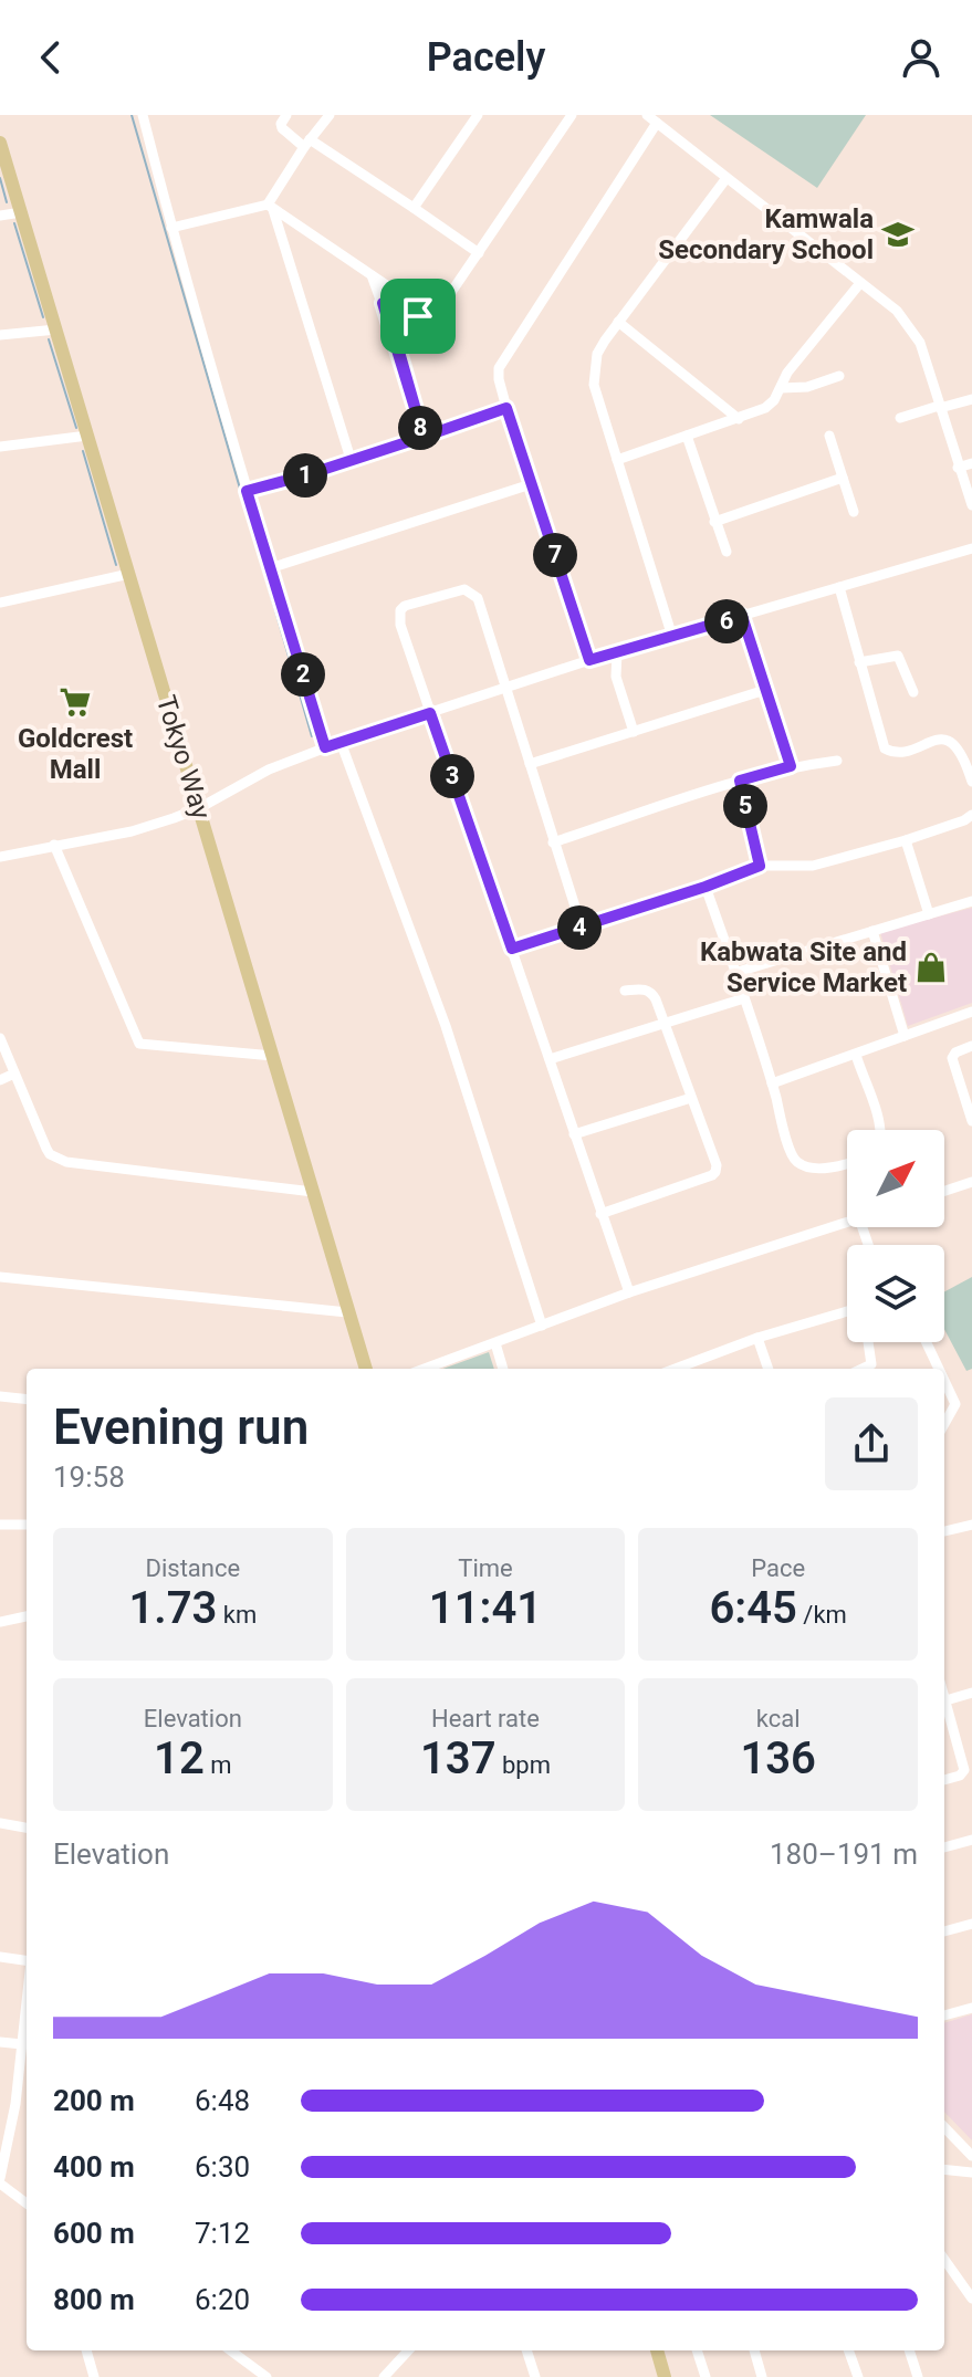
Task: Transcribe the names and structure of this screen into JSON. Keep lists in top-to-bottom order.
{
  "streets": {
    "main road": ["Tokyo Way"]
  },
  "places": {
    "school or university": ["Kamwala Secondary School"],
    "supermarket": ["Goldcrest Mall"],
    "shop": ["Kabwata Site and Service Market"]
  },
  "north": "top right",
  "page": {
    "header": "Pacely",
    "pins": [
      "8",
      "1",
      "7",
      "6",
      "2",
      "3",
      "5",
      "4"
    ],
    "heading": ["Evening run", "19:58"],
    "stats": [
      ["Distance", "1.73 km"],
      ["Time", "11:41"],
      ["Pace", "6:45 /km"],
      ["Elevation", "12 m"],
      ["Heart rate", "137 bpm"],
      ["kcal", "136"]
    ],
    "chart": ["Elevation", "180–191 m"],
    "list": [
      {
        "name": "200 m",
        "note": "6:48"
      },
      {
        "name": "400 m",
        "note": "6:30"
      },
      {
        "name": "600 m",
        "note": "7:12"
      },
      {
        "name": "800 m",
        "note": "6:20"
      }
    ]
  }
}
